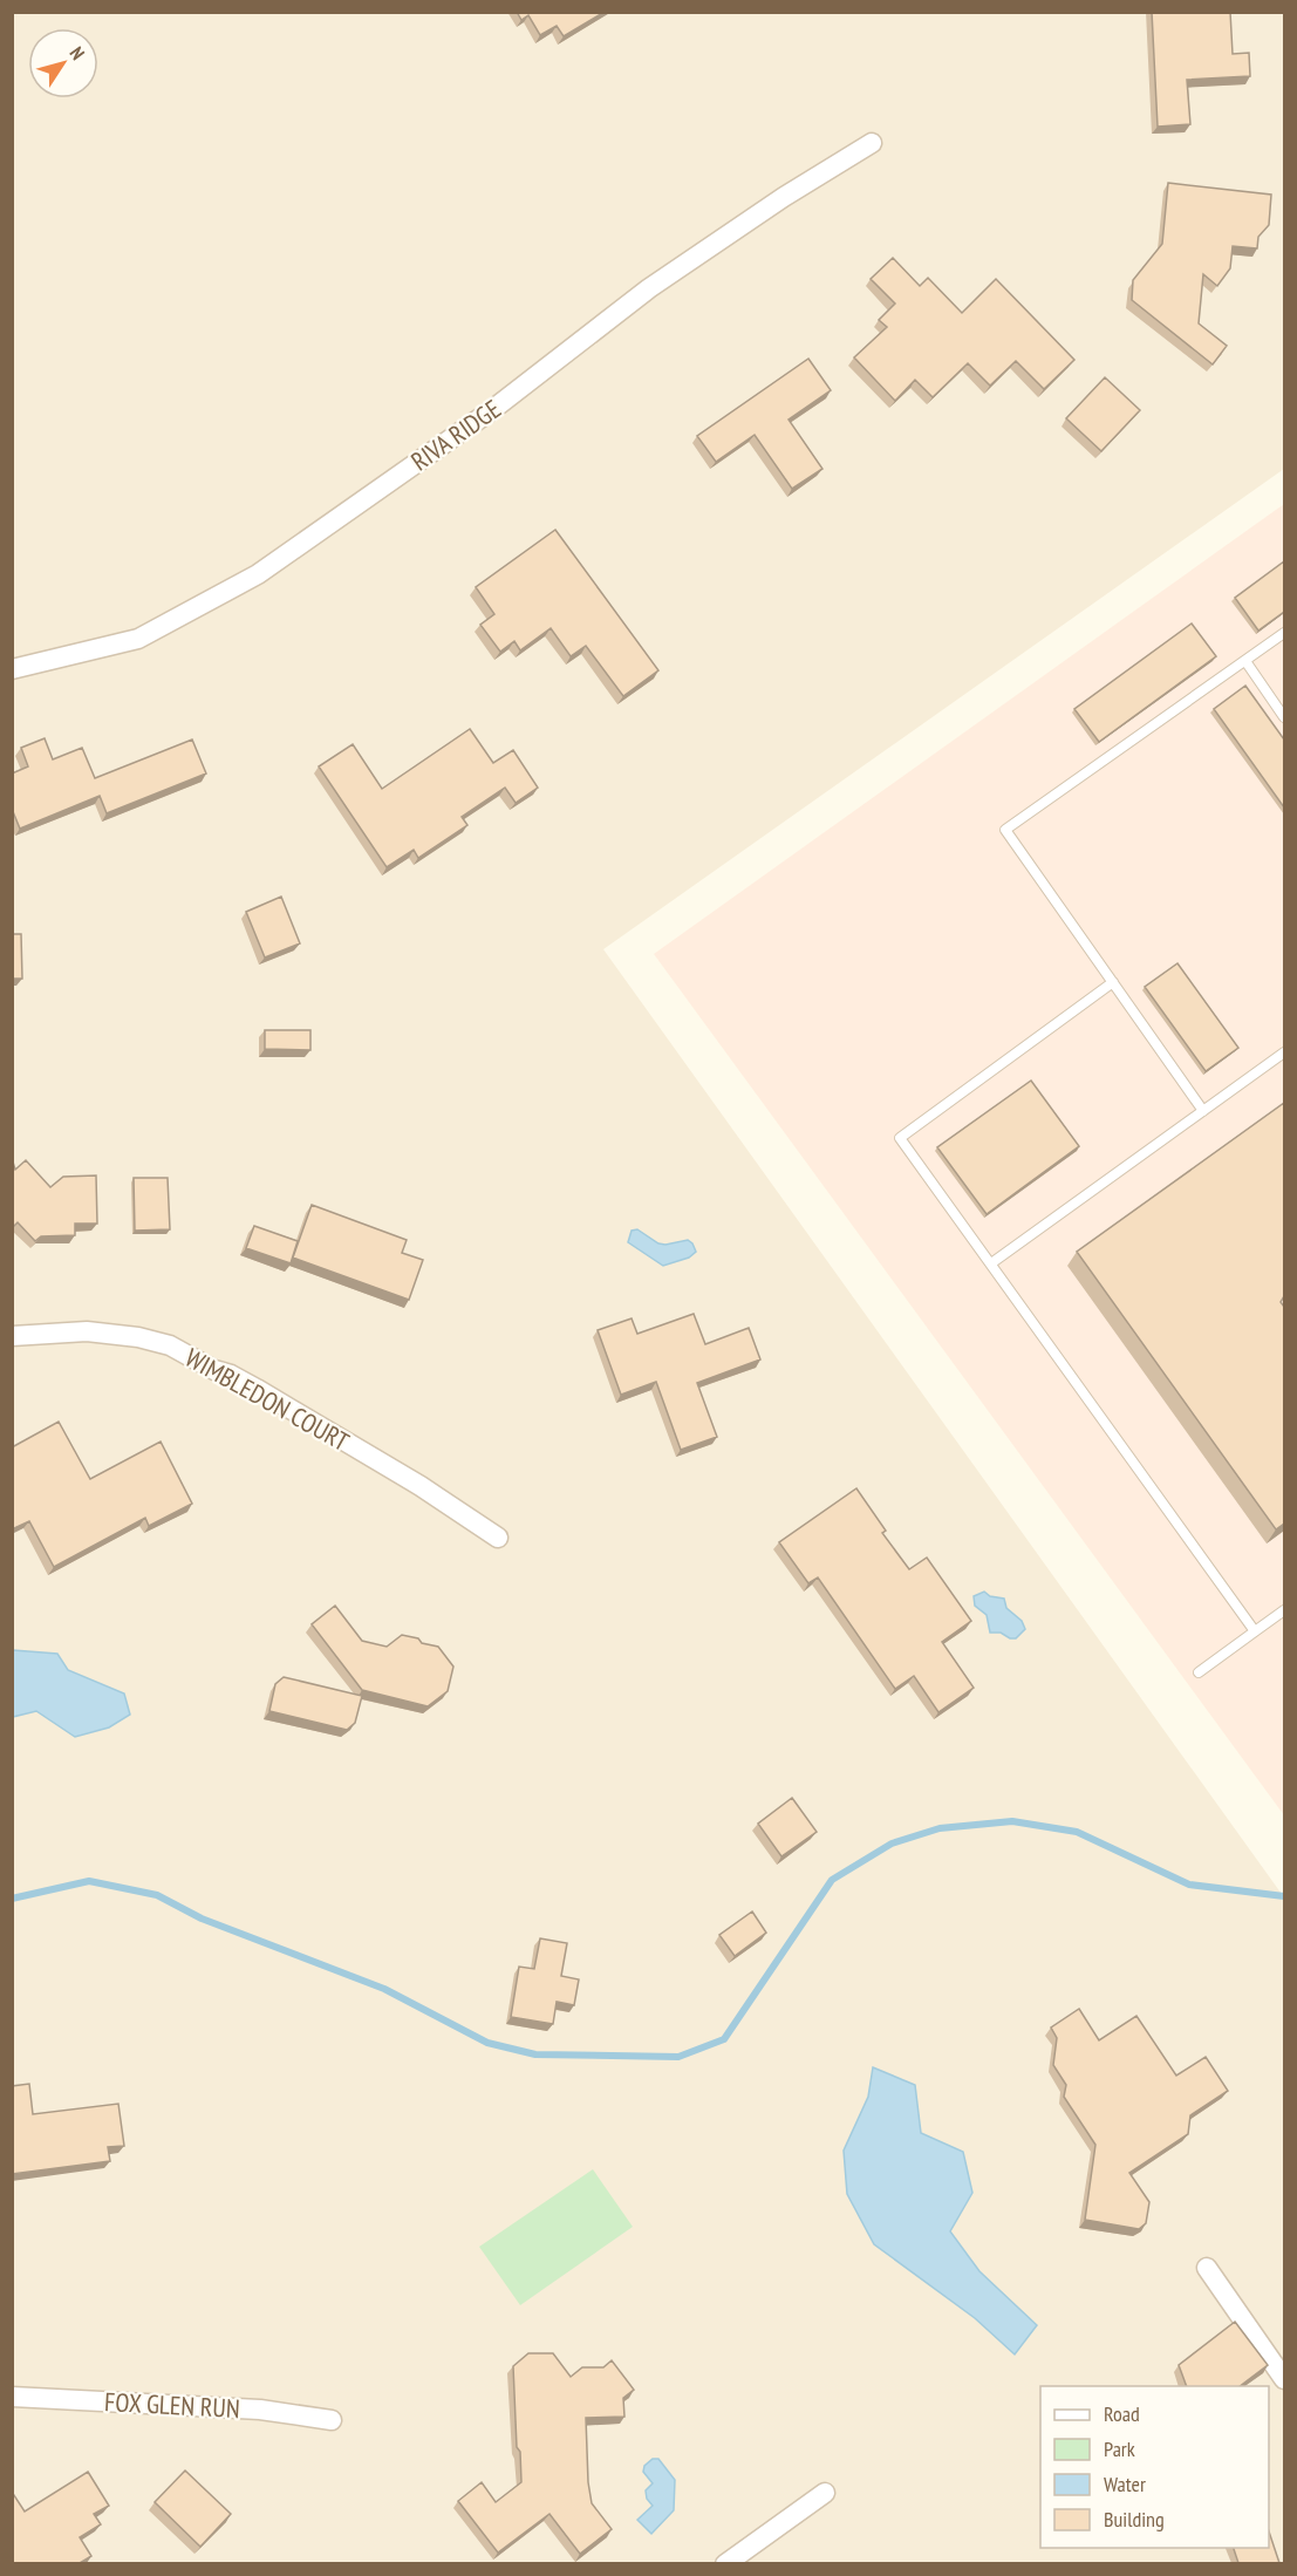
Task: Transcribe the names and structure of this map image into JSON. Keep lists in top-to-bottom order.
{
  "streets": {
    "street": ["RIVA RIDGE", "WIMBLEDON COURT", "FOX GLEN RUN"]
  },
  "legend": [
    "Road",
    "Park",
    "Water",
    "Building"
  ],
  "north": "top right"
}
